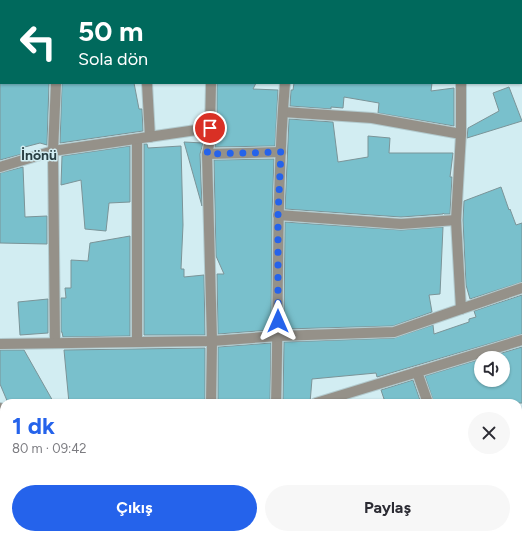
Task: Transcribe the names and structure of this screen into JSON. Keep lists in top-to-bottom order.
{
  "districts": ["İnönü"],
  "page": {
    "turn": ["50 m", "Sola dön"],
    "heading": ["1 dk", "80 m · 09:42"],
    "buttons": ["Çıkış", "Paylaş"]
  }
}
